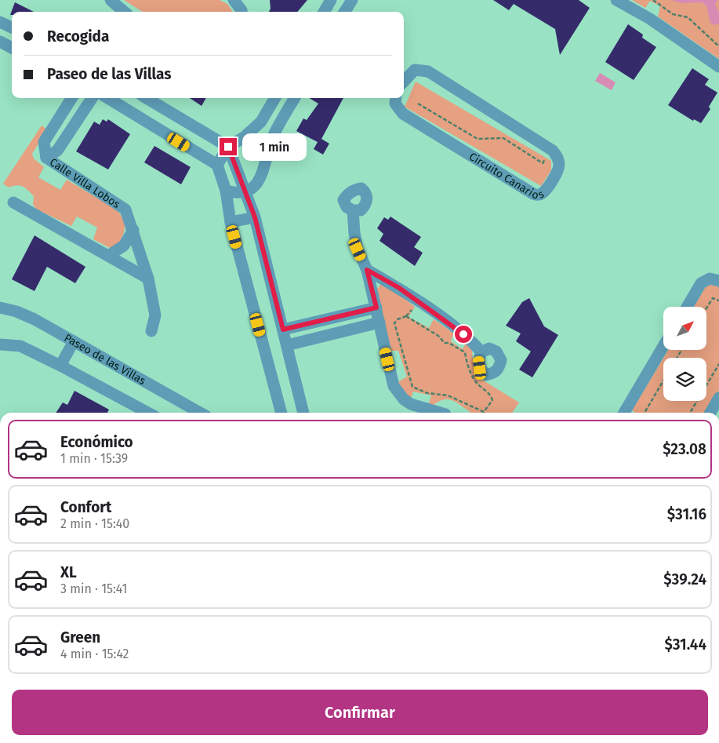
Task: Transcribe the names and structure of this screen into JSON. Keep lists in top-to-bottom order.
{
  "streets": {
    "street": ["Circuito Canarios", "Calle Villa Lobos", "Paseo de las Villas"]
  },
  "north": "top right",
  "page": {
    "banner": ["Recogida", "Paseo de las Villas"],
    "bubble": "1 min",
    "list": [
      {
        "name": "Económico",
        "note": "1 min · 15:39",
        "value": "$23.08"
      },
      {
        "name": "Confort",
        "note": "2 min · 15:40",
        "value": "$31.16"
      },
      {
        "name": "XL",
        "note": "3 min · 15:41",
        "value": "$39.24"
      },
      {
        "name": "Green",
        "note": "4 min · 15:42",
        "value": "$31.44"
      }
    ],
    "buttons": "Confirmar"
  }
}
